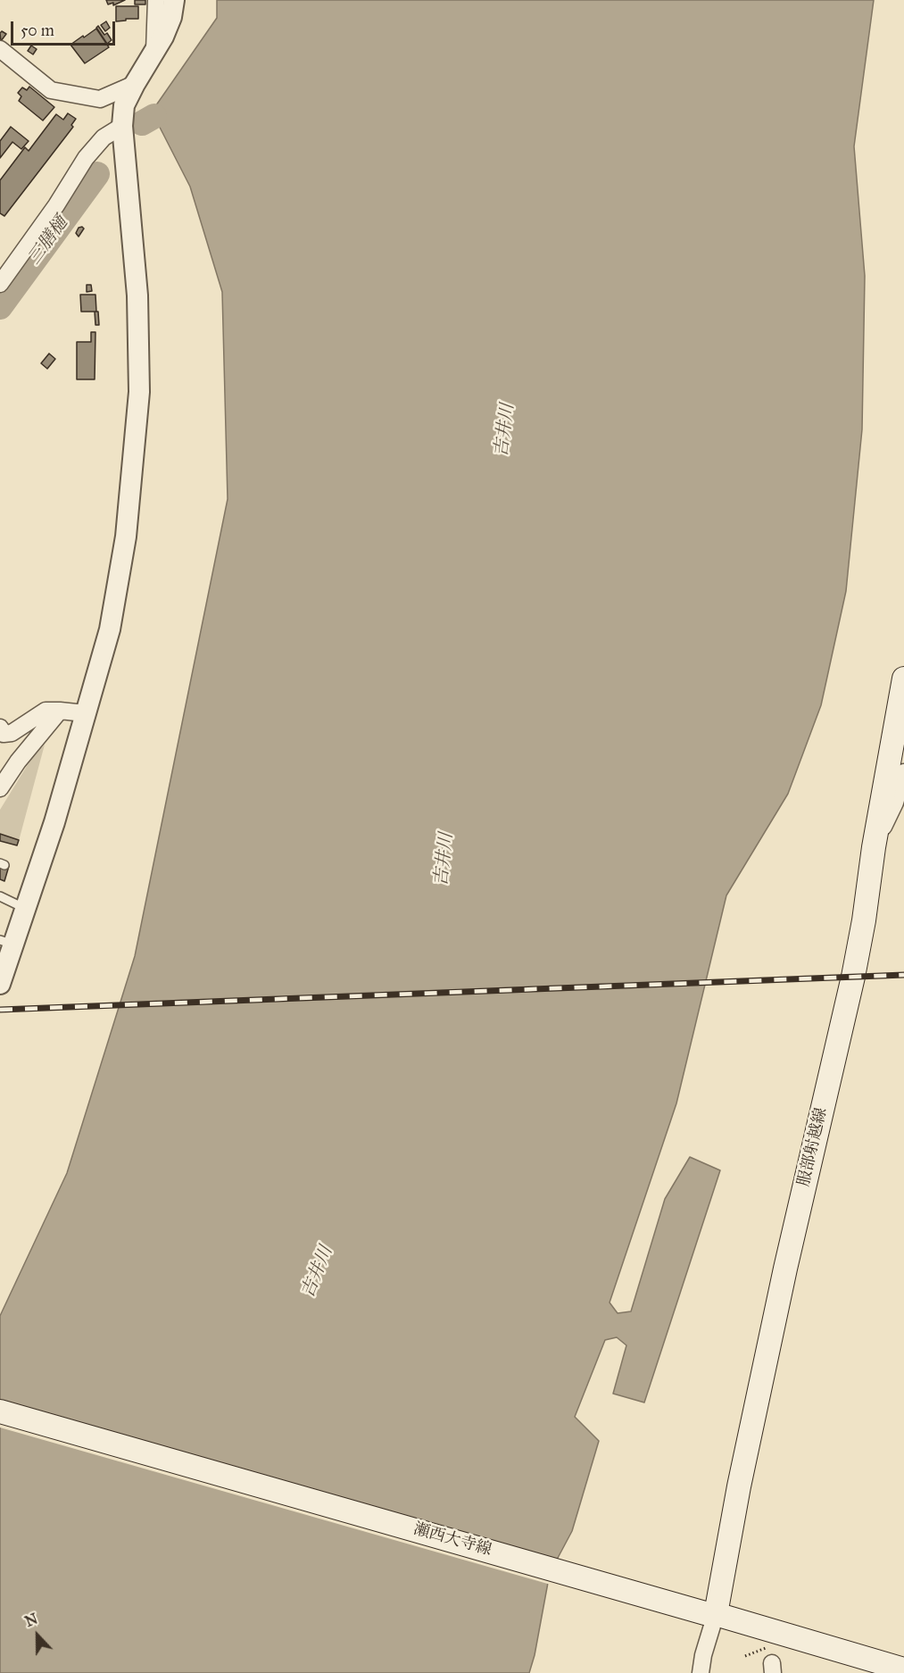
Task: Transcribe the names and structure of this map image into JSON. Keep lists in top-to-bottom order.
{
  "streets": {
    "main road": ["服部射越線", "瀬西大寺線"]
  },
  "crossings": [
    ["服部射越線", "瀬西大寺線"]
  ],
  "water": ["三膳樋", "吉井川"],
  "scale_bar": "50 m",
  "north": "top"
}
